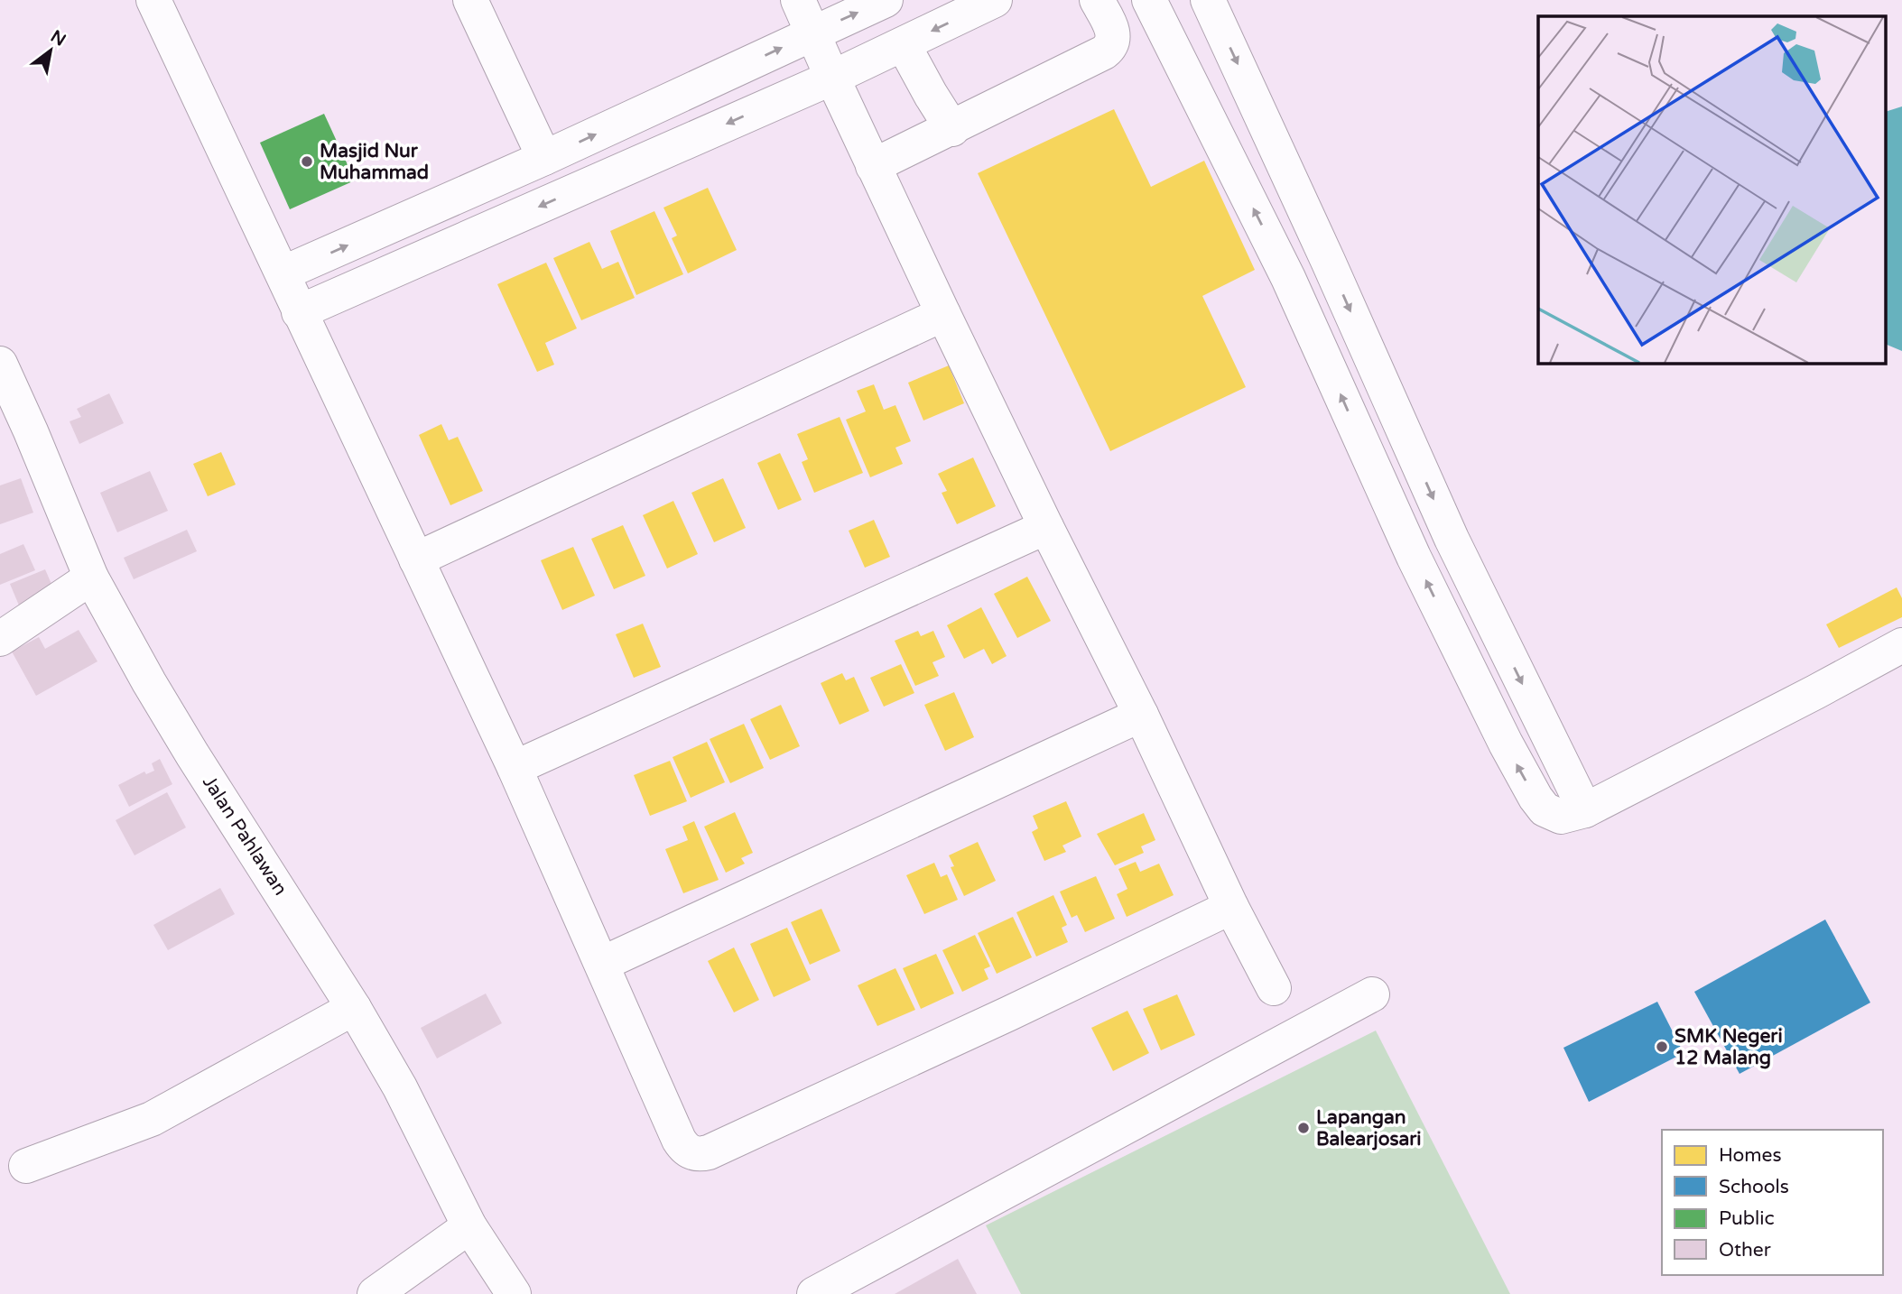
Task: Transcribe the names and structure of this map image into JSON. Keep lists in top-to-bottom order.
{
  "streets": {
    "street": ["Jalan Pahlawan"]
  },
  "places": ["Masjid Nur Muhammad", "SMK Negeri 12 Malang", "Lapangan Balearjosari"],
  "legend": [
    "Homes",
    "Schools",
    "Public",
    "Other"
  ],
  "north": "top right"
}
